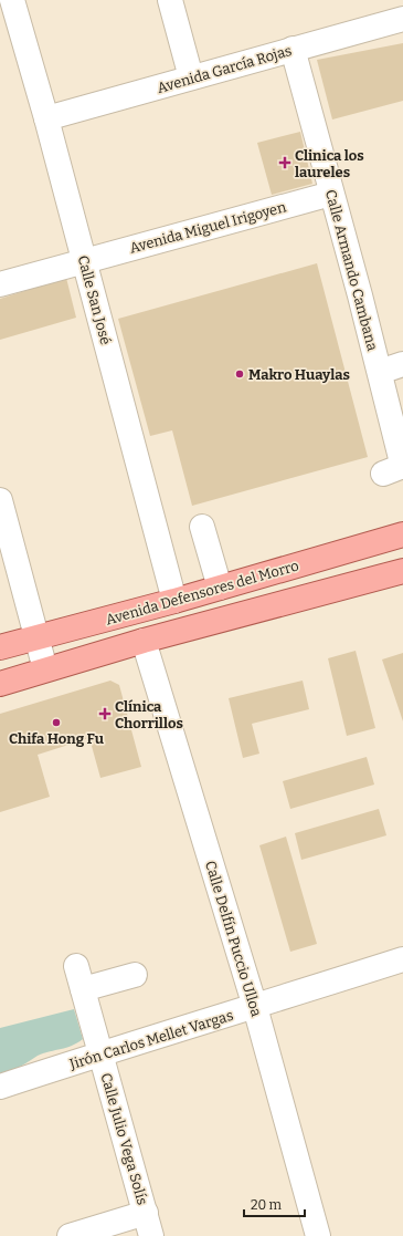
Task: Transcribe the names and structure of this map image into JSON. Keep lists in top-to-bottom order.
{
  "streets": {
    "main road": ["Avenida Defensores del Morro"],
    "street": [
      "Avenida García Rojas",
      "Avenida Miguel Irigoyen",
      "Calle Armando Cambana",
      "Calle San José",
      "Calle Delfín Puccio Ulloa",
      "Jirón Carlos Mellet Vargas",
      "Calle Julio Vega Solís"
    ]
  },
  "crossings": [
    ["Avenida García Rojas", "Calle Armando Cambana"],
    ["Avenida García Rojas", "Calle San José"],
    ["Avenida Miguel Irigoyen", "Calle Armando Cambana"],
    ["Avenida Miguel Irigoyen", "Calle San José"],
    ["Calle San José", "Avenida Defensores del Morro"],
    ["Calle Delfín Puccio Ulloa", "Jirón Carlos Mellet Vargas"],
    ["Jirón Carlos Mellet Vargas", "Calle Julio Vega Solís"]
  ],
  "places": {
    "health": ["Clinica los laureles", "Clínica Chorrillos"],
    "other": ["Makro Huaylas", "Chifa Hong Fu"]
  },
  "scale_bar": "20 m"
}
